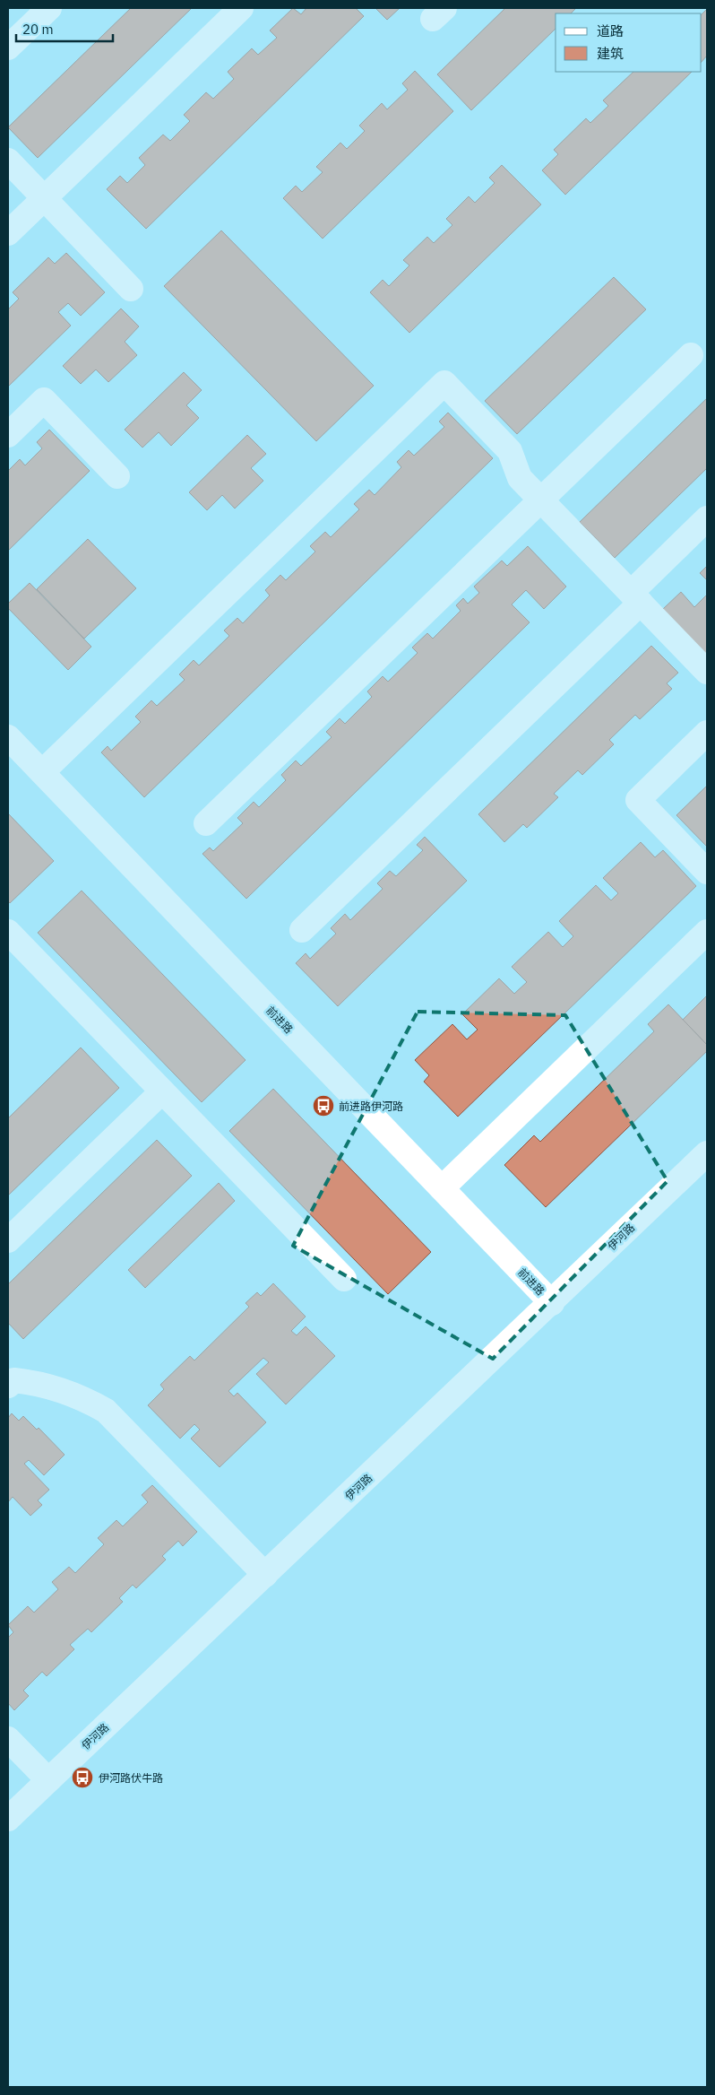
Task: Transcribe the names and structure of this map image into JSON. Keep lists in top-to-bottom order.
{
  "streets": {
    "street": ["前进路", "伊河路"]
  },
  "crossings": [
    ["前进路", "伊河路"]
  ],
  "places": {
    "bus stop": ["前进路伊河路", "伊河路伏牛路"]
  },
  "legend": ["道路", "建筑"],
  "scale_bar": "20 m"
}
